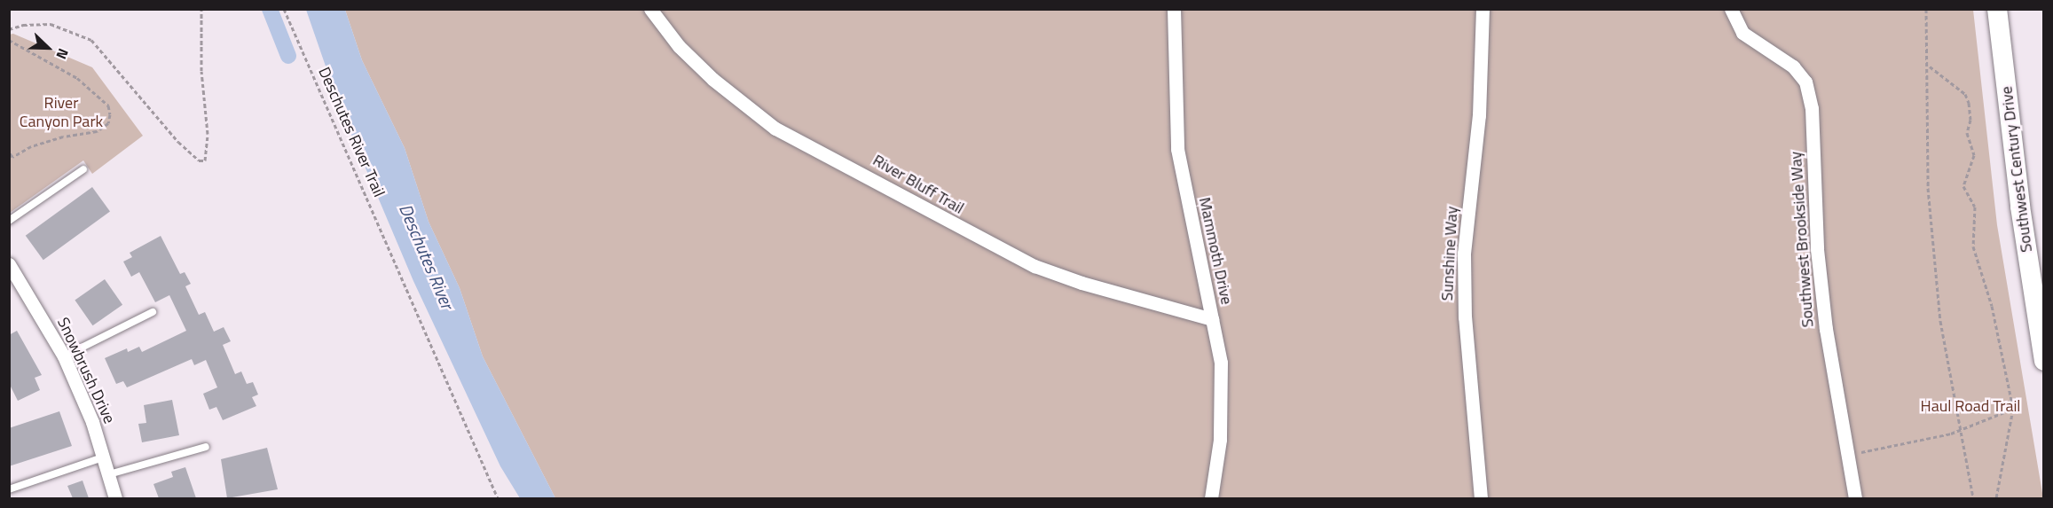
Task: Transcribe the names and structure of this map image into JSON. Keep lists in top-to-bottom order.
{
  "streets": {
    "main road": ["Southwest Century Drive"],
    "street": [
      "River Bluff Trail",
      "Southwest Brookside Way",
      "Mammoth Drive",
      "Sunshine Way",
      "Snowbrush Drive"
    ],
    "path": ["Deschutes River Trail"]
  },
  "crossings": [
    ["River Bluff Trail", "Mammoth Drive"]
  ],
  "water": ["Deschutes River"],
  "parks": ["River Canyon Park", "Haul Road Trail"],
  "north": "bottom right"
}
